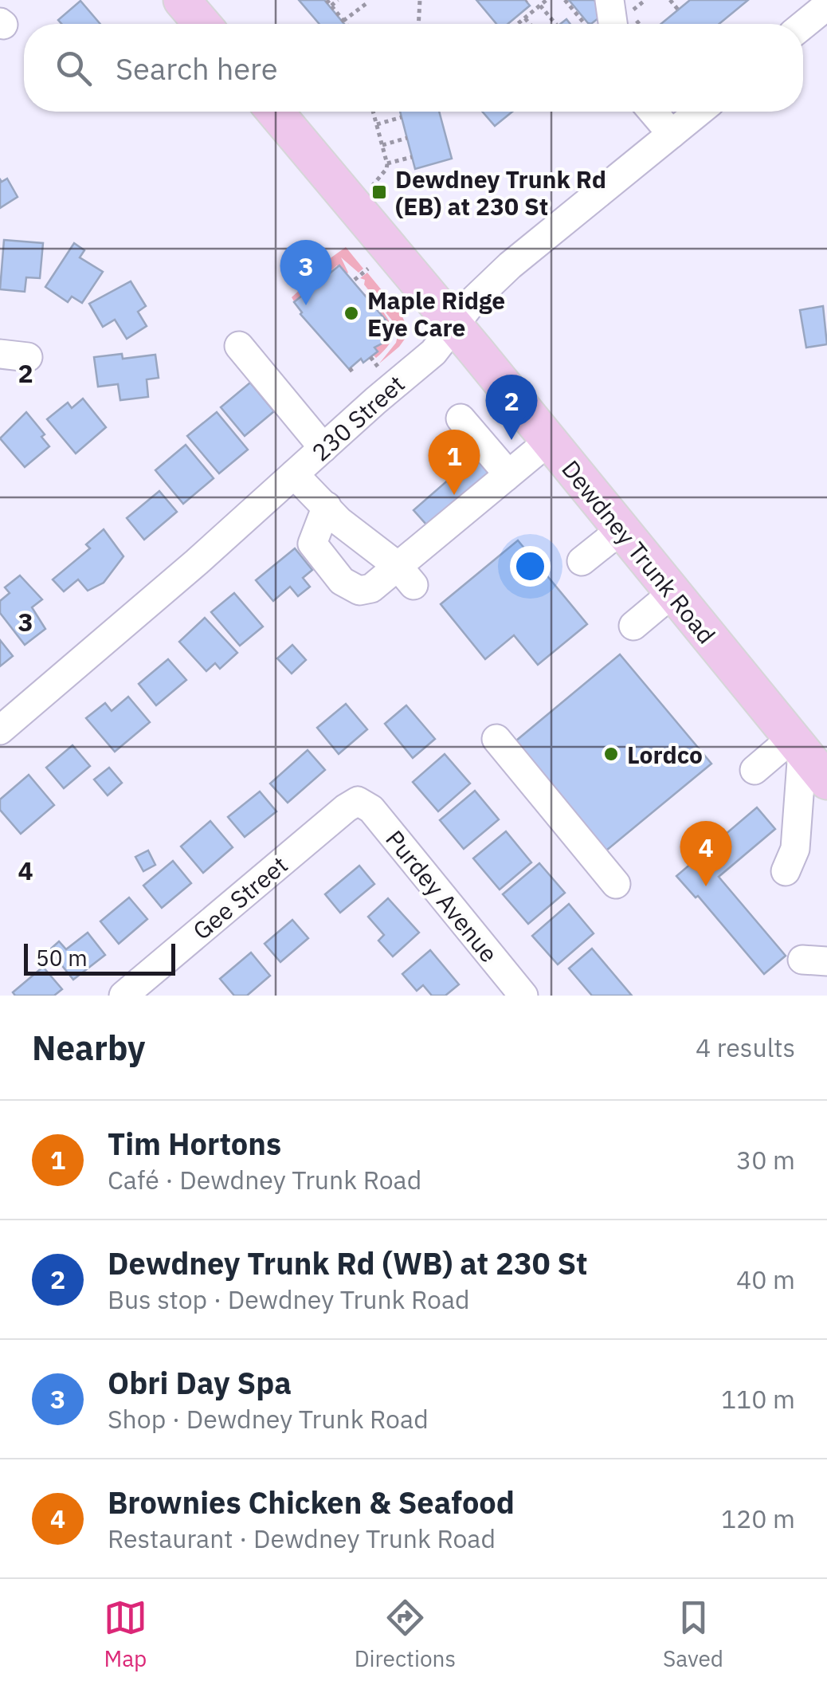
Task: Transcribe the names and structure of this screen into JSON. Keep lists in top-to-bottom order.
{
  "streets": {
    "main road": ["Dewdney Trunk Road"],
    "street": ["230 Street", "Purdey Avenue", "Gee Street"]
  },
  "crossings": [
    ["230 Street", "Dewdney Trunk Road"],
    ["Purdey Avenue", "Gee Street"]
  ],
  "places": {
    "transit": ["Dewdney Trunk Rd (EB) at 230 St"],
    "other": ["Maple Ridge Eye Care", "Lordco"]
  },
  "scale_bar": "50 m",
  "page": {
    "search": "Search here",
    "pins": [
      "3",
      "2",
      "1",
      "4"
    ],
    "scale": "50 m",
    "heading": ["Nearby", "4 results"],
    "list": [
      {
        "mark": "1",
        "name": "Tim Hortons",
        "note": "Café · Dewdney Trunk Road",
        "value": "30 m"
      },
      {
        "mark": "2",
        "name": "Dewdney Trunk Rd (WB) at 230 St",
        "note": "Bus stop · Dewdney Trunk Road",
        "value": "40 m"
      },
      {
        "mark": "3",
        "name": "Obri Day Spa",
        "note": "Shop · Dewdney Trunk Road",
        "value": "110 m"
      },
      {
        "mark": "4",
        "name": "Brownies Chicken & Seafood",
        "note": "Restaurant · Dewdney Trunk Road",
        "value": "120 m"
      }
    ],
    "nav": ["Map", "Directions", "Saved"]
  },
  "grid": {
    "rows": ["2", "3", "4"]
  }
}
